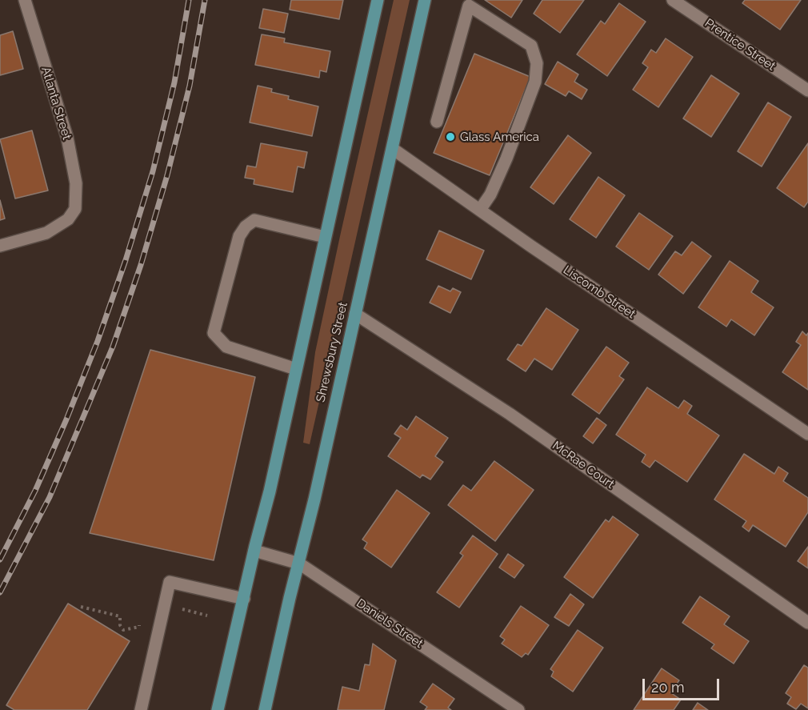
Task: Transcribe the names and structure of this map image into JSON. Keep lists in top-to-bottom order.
{
  "streets": {
    "main road": ["Shrewsbury Street"],
    "street": [
      "Prentice Street",
      "Atlanta Street",
      "Liscomb Street",
      "McRae Court",
      "Daniels Street"
    ]
  },
  "crossings": [
    ["Liscomb Street", "Shrewsbury Street"],
    ["Shrewsbury Street", "McRae Court"],
    ["Shrewsbury Street", "Daniels Street"]
  ],
  "places": ["Glass America"],
  "scale_bar": "20 m"
}
